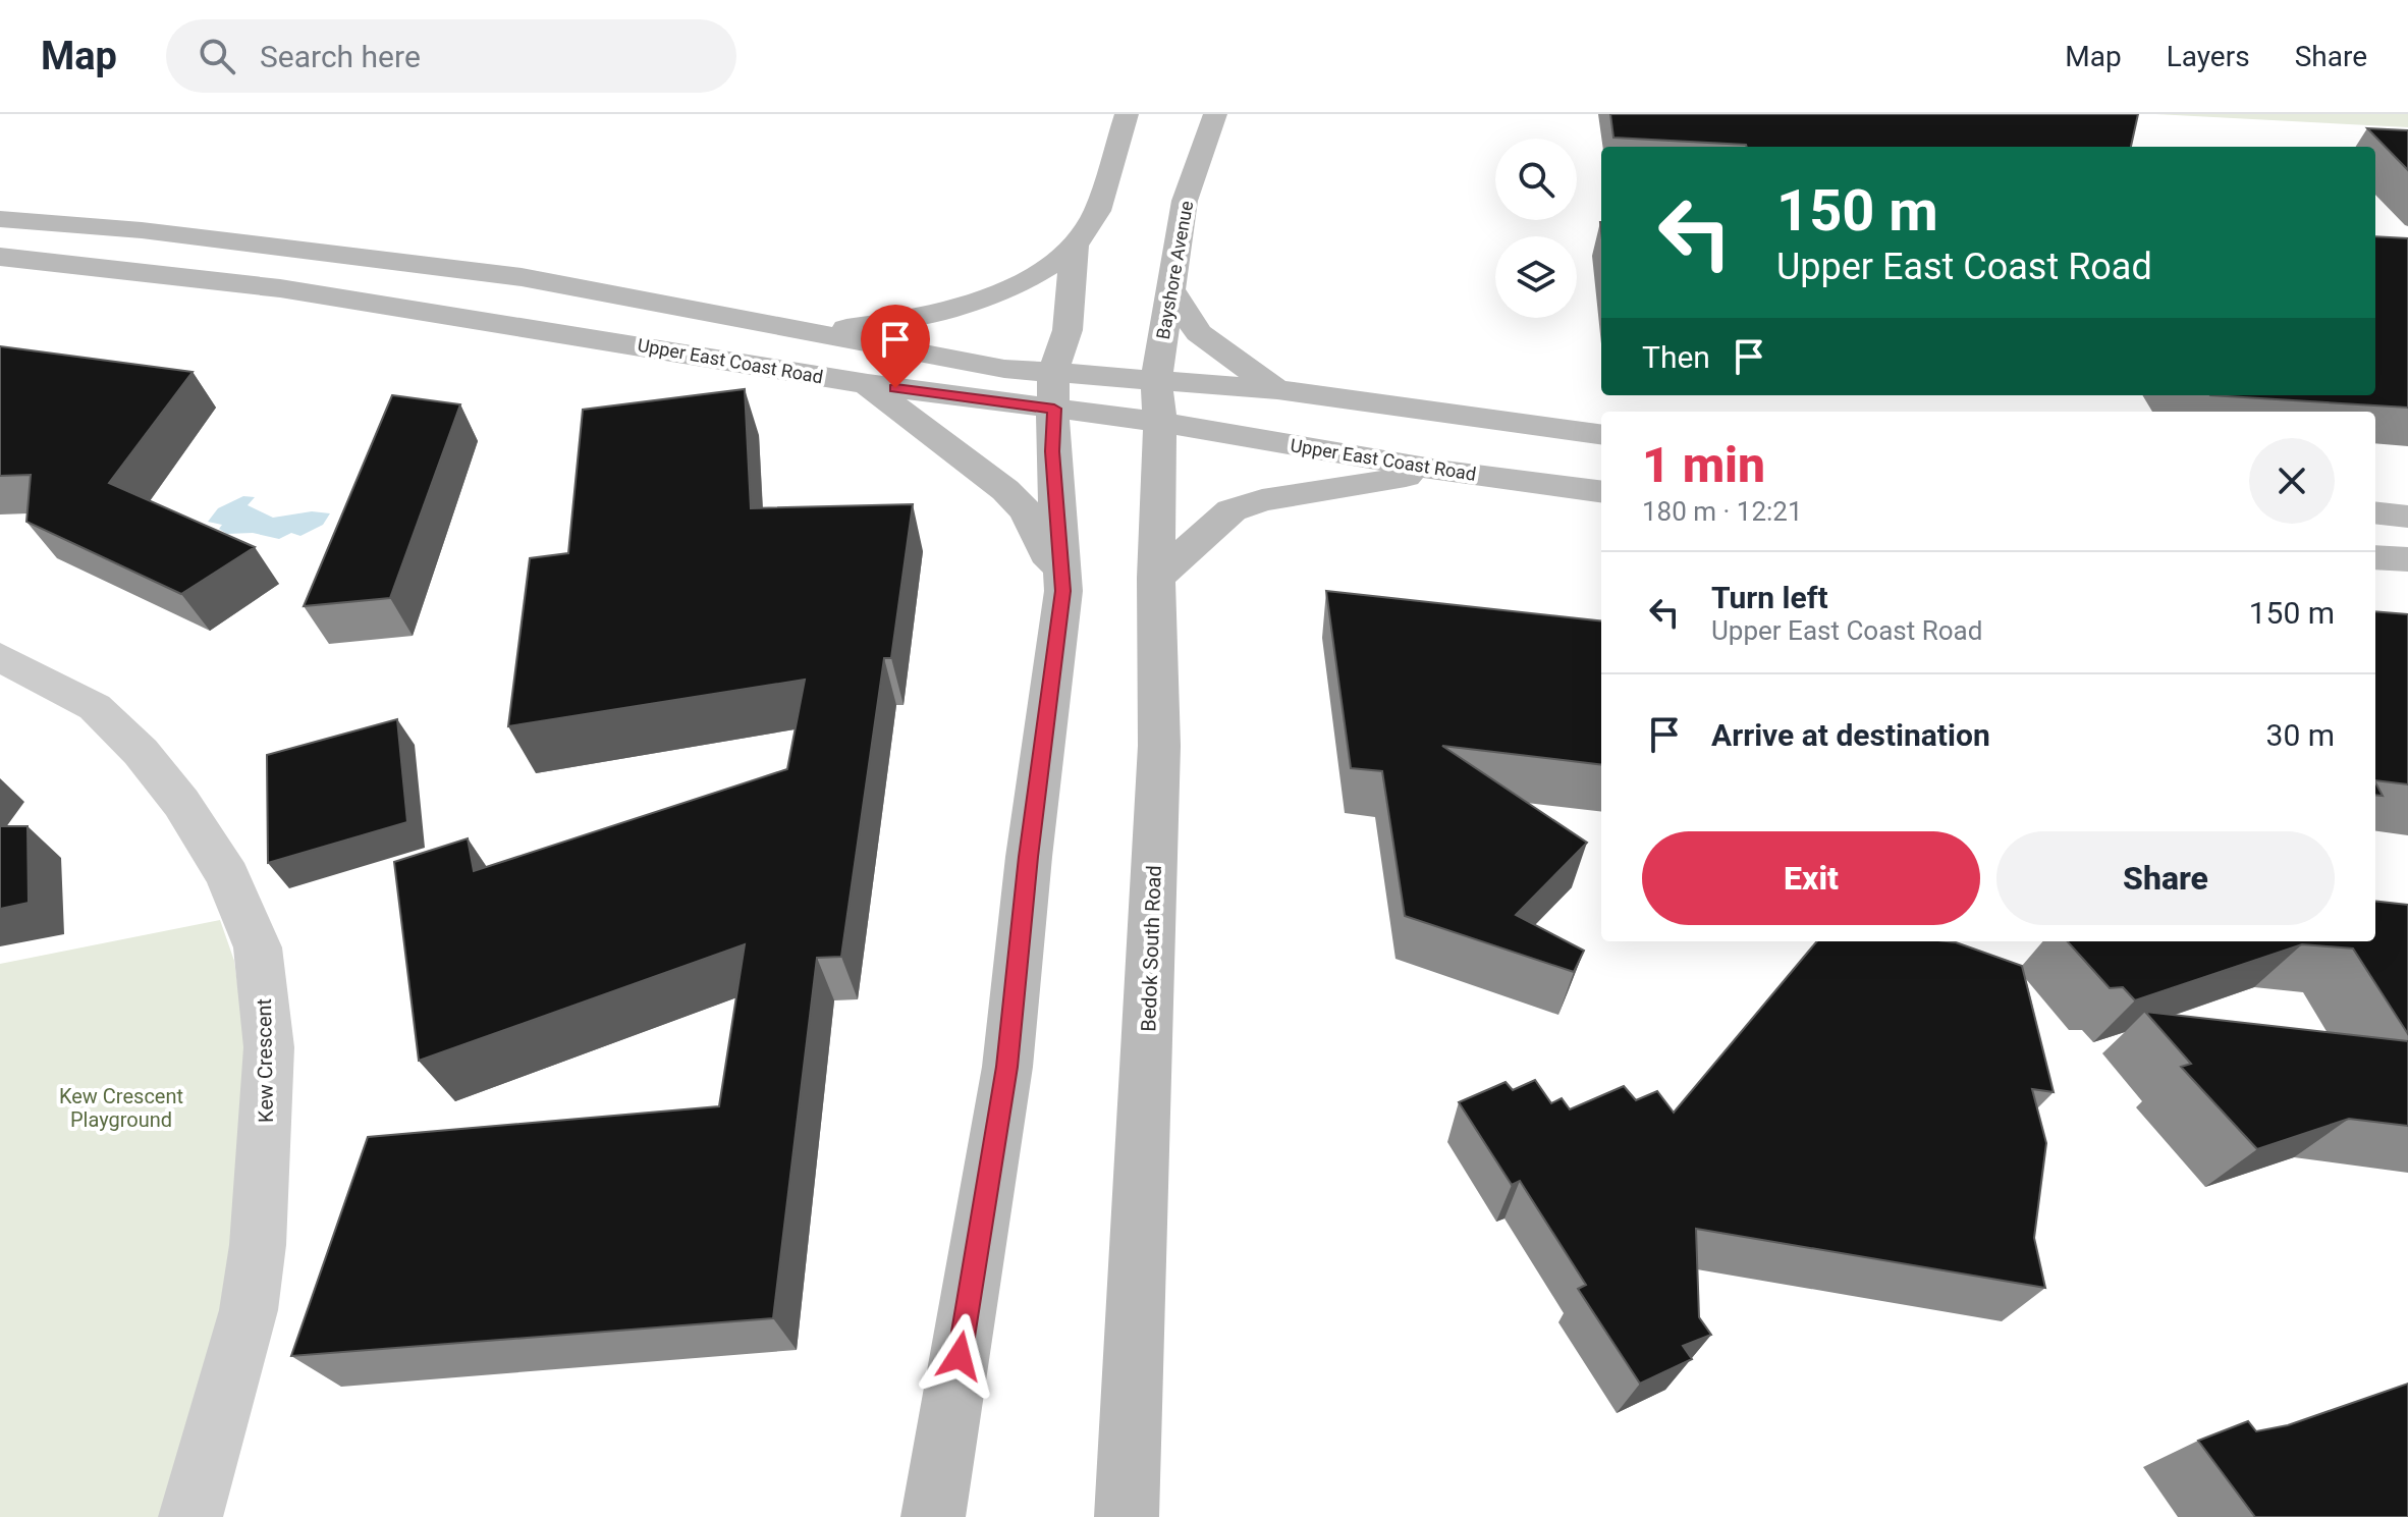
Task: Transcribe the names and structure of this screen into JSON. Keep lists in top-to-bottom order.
{
  "streets": {
    "main road": ["Bayshore Avenue", "Upper East Coast Road", "Bedok South Road"],
    "street": ["Kew Crescent"]
  },
  "crossings": [
    ["Bayshore Avenue", "Bedok South Road"],
    ["Upper East Coast Road", "Bedok South Road"]
  ],
  "parks": ["Kew Crescent Playground"],
  "page": {
    "header": "Map",
    "search": "Search here",
    "nav": ["Map", "Layers", "Share"],
    "turn": ["150 m", "Upper East Coast Road"],
    "then": "Then",
    "heading": ["1 min", "180 m · 12:21"],
    "list": [
      {
        "name": "Turn left",
        "note": "Upper East Coast Road",
        "value": "150 m"
      },
      {
        "name": "Arrive at destination",
        "value": "30 m"
      }
    ],
    "buttons": ["Exit", "Share"]
  }
}
